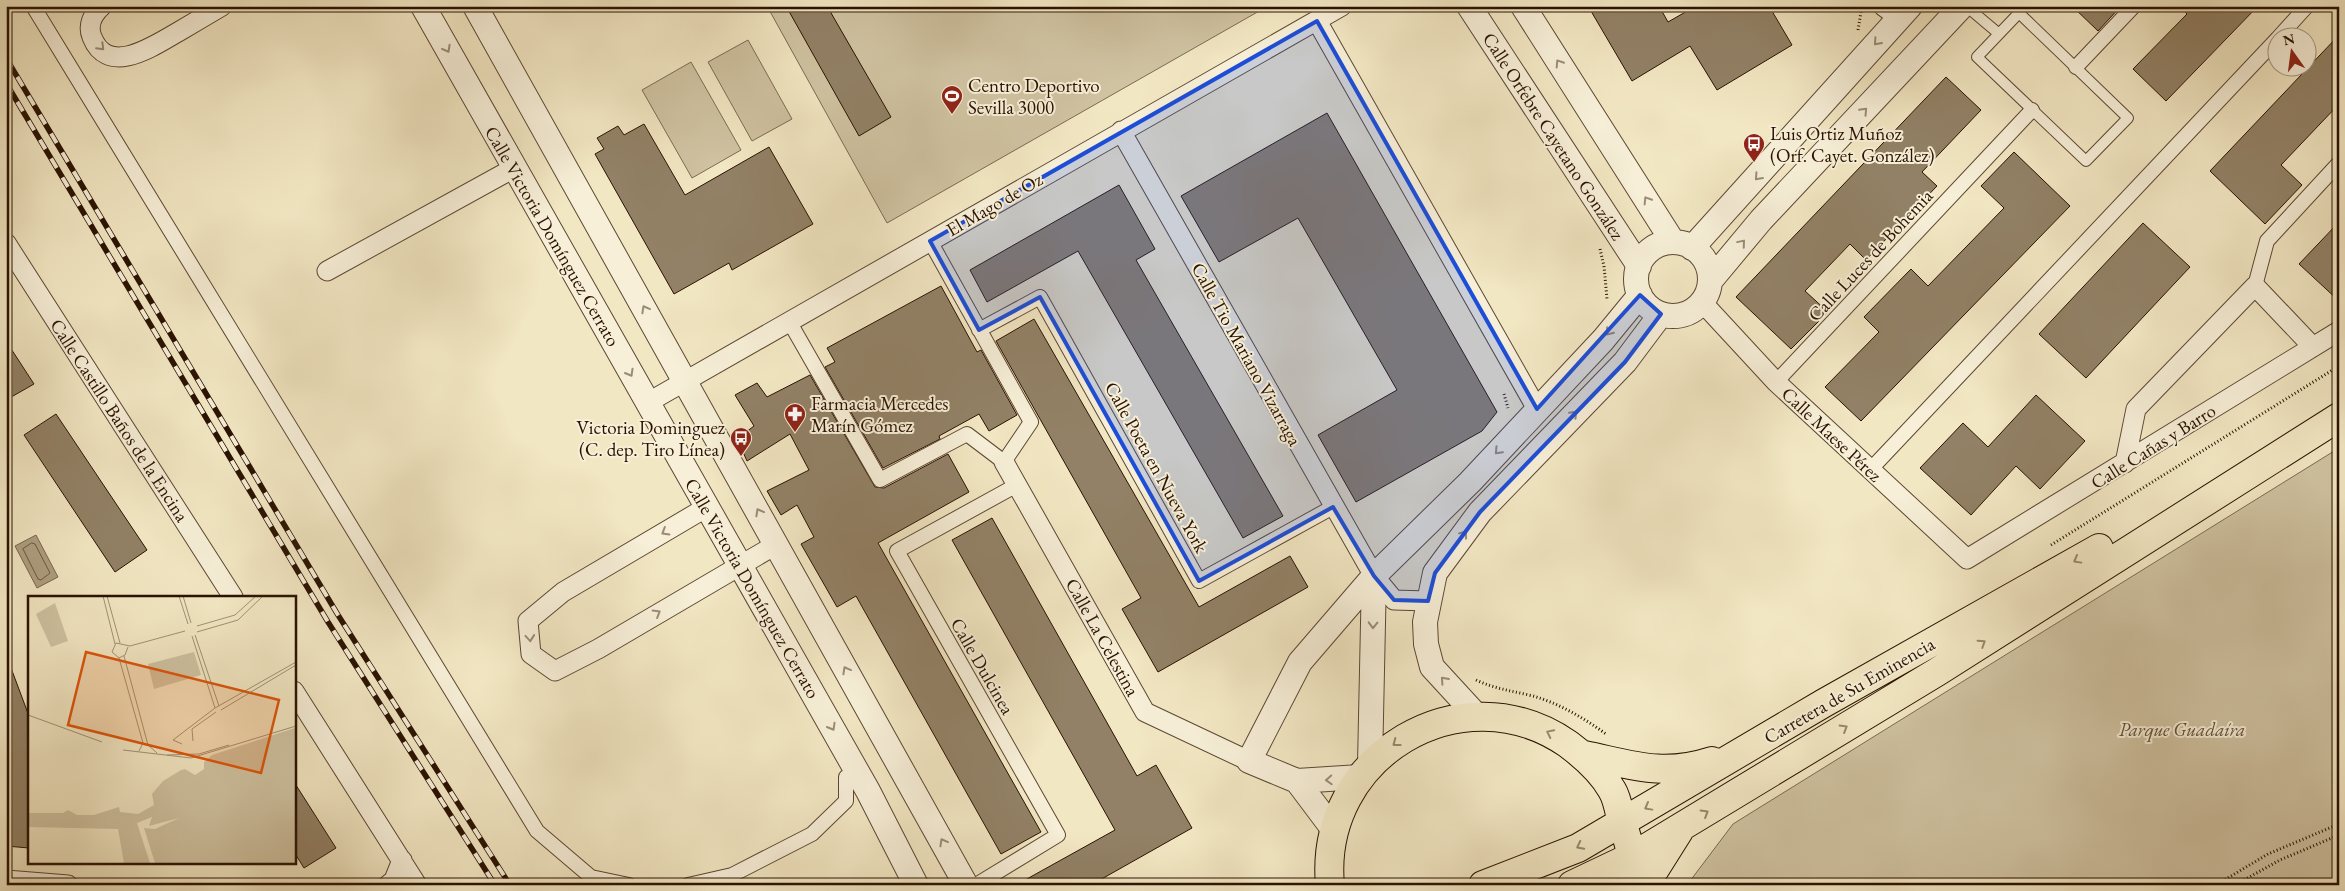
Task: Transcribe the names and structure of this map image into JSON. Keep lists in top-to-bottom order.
{
  "streets": {
    "main road": ["Carretera de Su Eminencia"],
    "street": [
      "Calle Orfebre Cayetano González",
      "El Mago de Oz",
      "Calle Victoria Domínguez Cerrato",
      "Calle Luces de Bohemia",
      "Calle Tio Mariano Vizarraga",
      "Calle Castillo Baños de la Encina",
      "Calle Maese Pérez",
      "Calle Cañas y Barro",
      "Calle Poeta en Nueva York",
      "Calle La Celestina",
      "Calle Dulcinea"
    ]
  },
  "crossings": [
    ["Calle Orfebre Cayetano González", "Calle Maese Pérez"],
    ["El Mago de Oz", "Calle Victoria Domínguez Cerrato"],
    ["El Mago de Oz", "Calle Tio Mariano Vizarraga"],
    ["Calle Luces de Bohemia", "Calle Maese Pérez"],
    ["Calle Tio Mariano Vizarraga", "Calle Poeta en Nueva York"],
    ["Calle Maese Pérez", "Calle Cañas y Barro"],
    ["Calle La Celestina", "Calle Dulcinea"]
  ],
  "parks": ["Parque Guadaíra"],
  "places": {
    "sports": ["Centro Deportivo Sevilla 3000"],
    "bus stop": ["Luis Ortiz Muñoz (Orf. Cayet. González)", "Victoria Dominguez (C. dep. Tiro Línea)"],
    "pharmacy": ["Farmacia Mercedes Marín Gómez"]
  },
  "north": "top"
}
